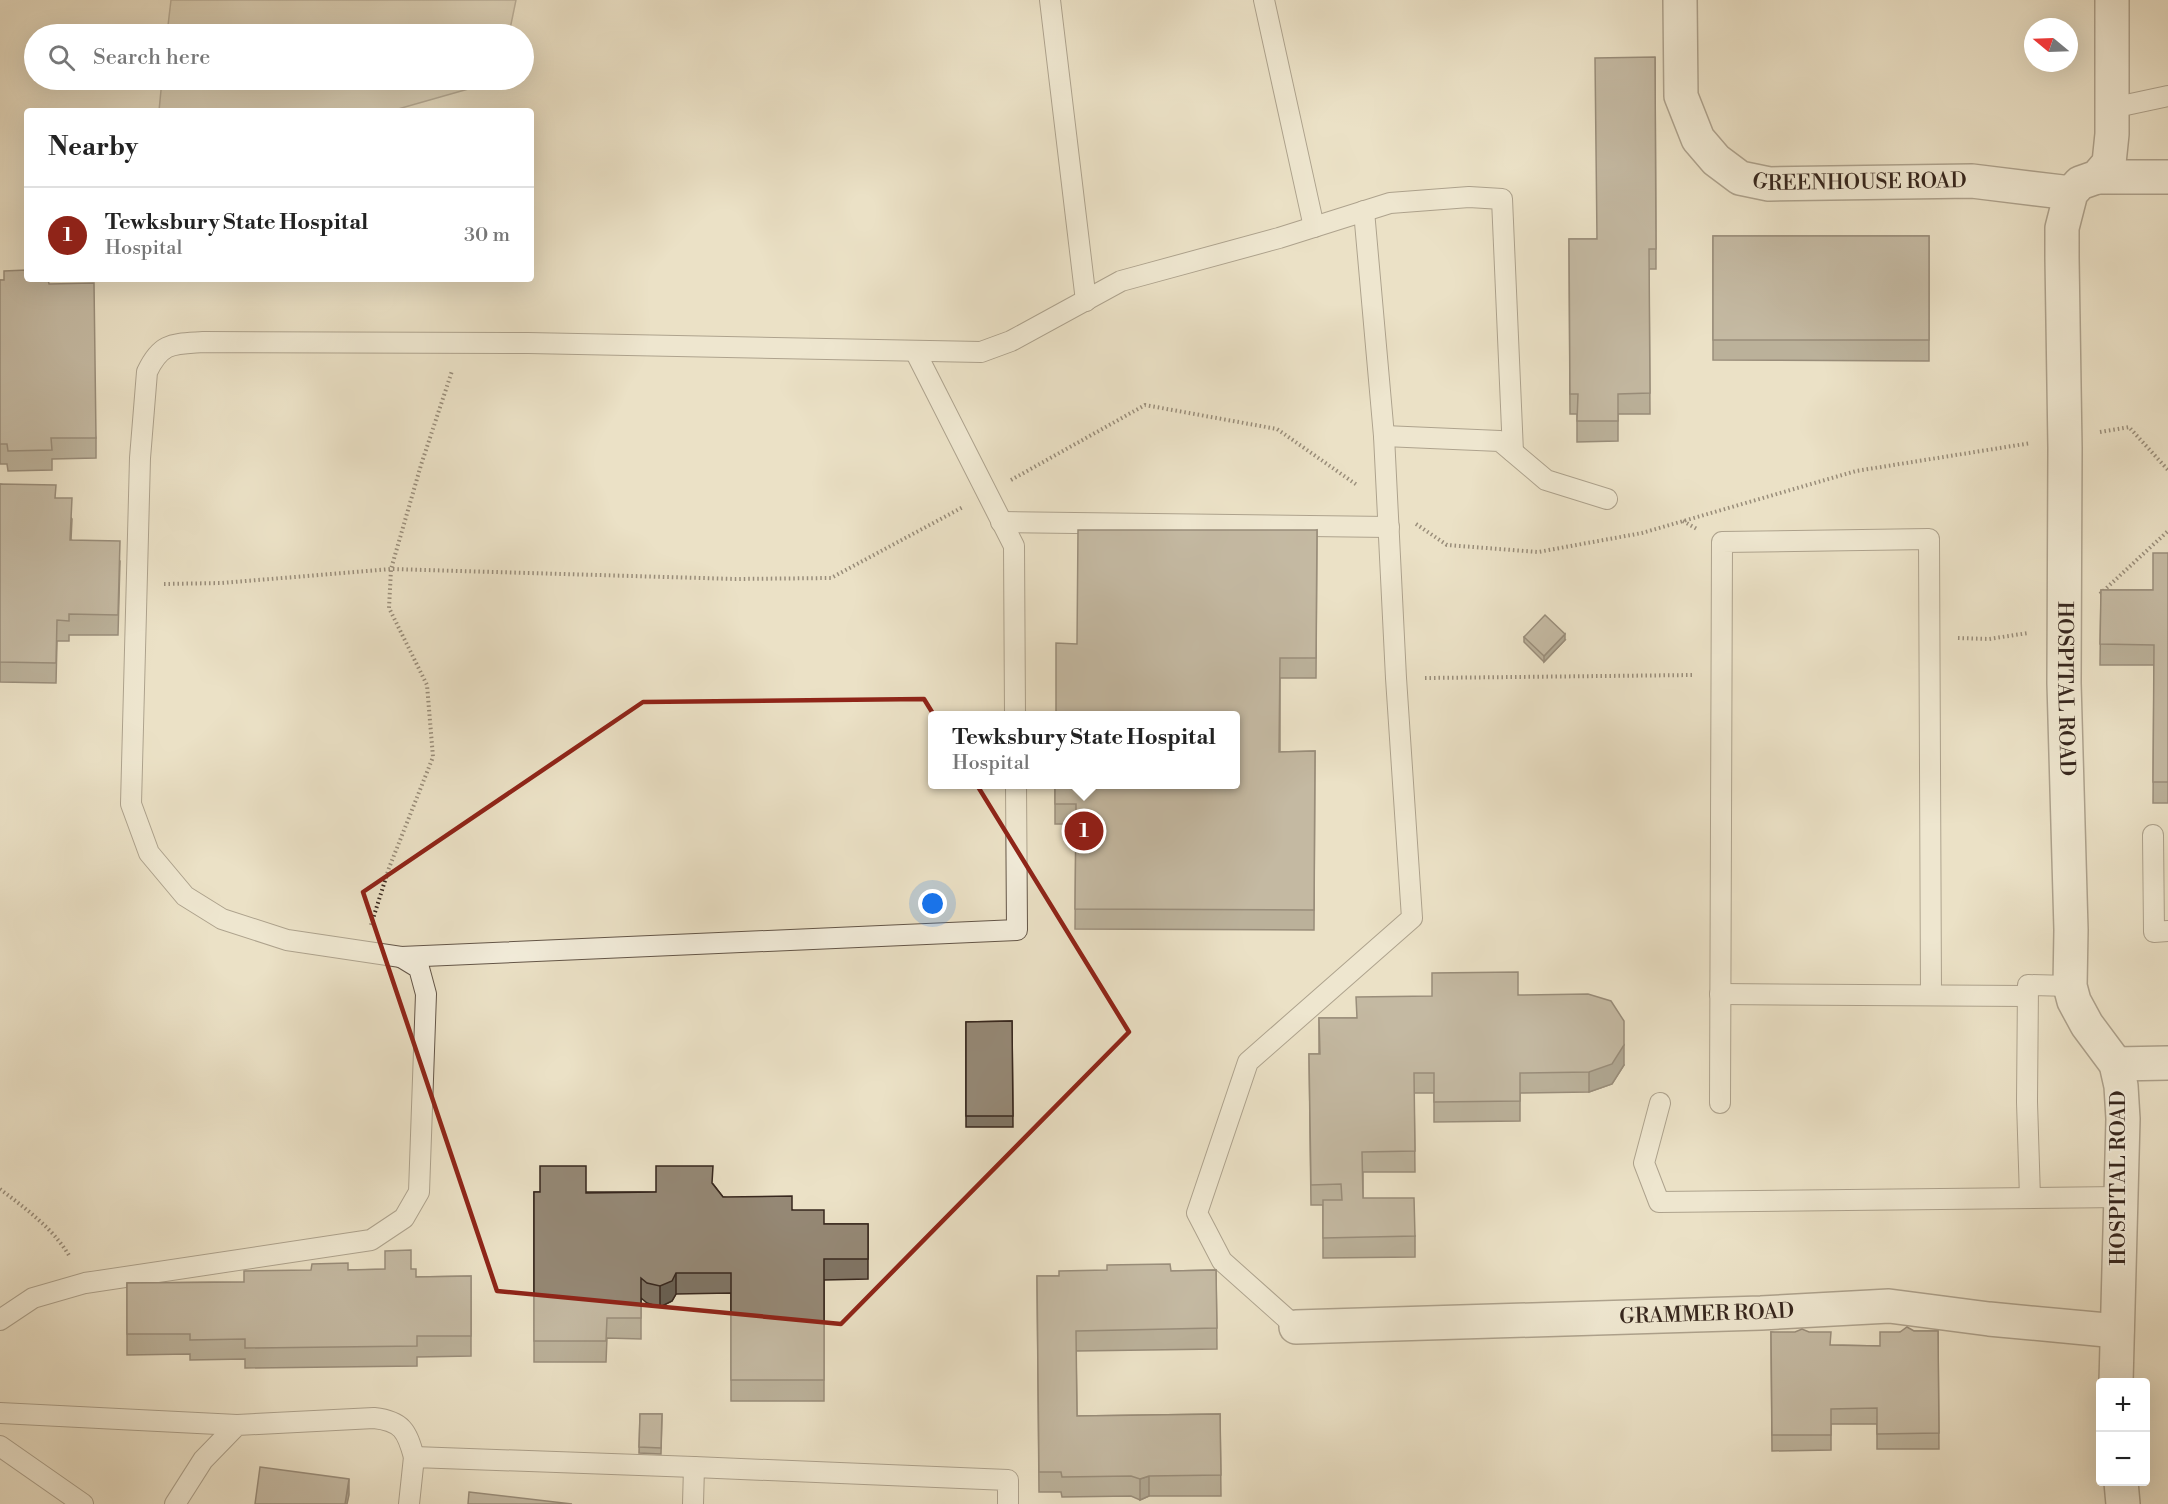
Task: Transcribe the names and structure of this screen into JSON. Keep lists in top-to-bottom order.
{
  "streets": {
    "street": ["GREENHOUSE ROAD", "HOSPITAL ROAD", "GRAMMER ROAD"]
  },
  "crossings": [
    ["GREENHOUSE ROAD", "HOSPITAL ROAD"],
    ["HOSPITAL ROAD", "GRAMMER ROAD"]
  ],
  "north": "left",
  "page": {
    "search": "Search here",
    "heading": "Nearby",
    "list": [
      {
        "mark": "1",
        "name": "Tewksbury State Hospital",
        "note": "Hospital",
        "value": "30 m"
      }
    ],
    "popup": ["Tewksbury State Hospital", "Hospital"],
    "pins": "1",
    "map_buttons": ["+", "−"]
  }
}
